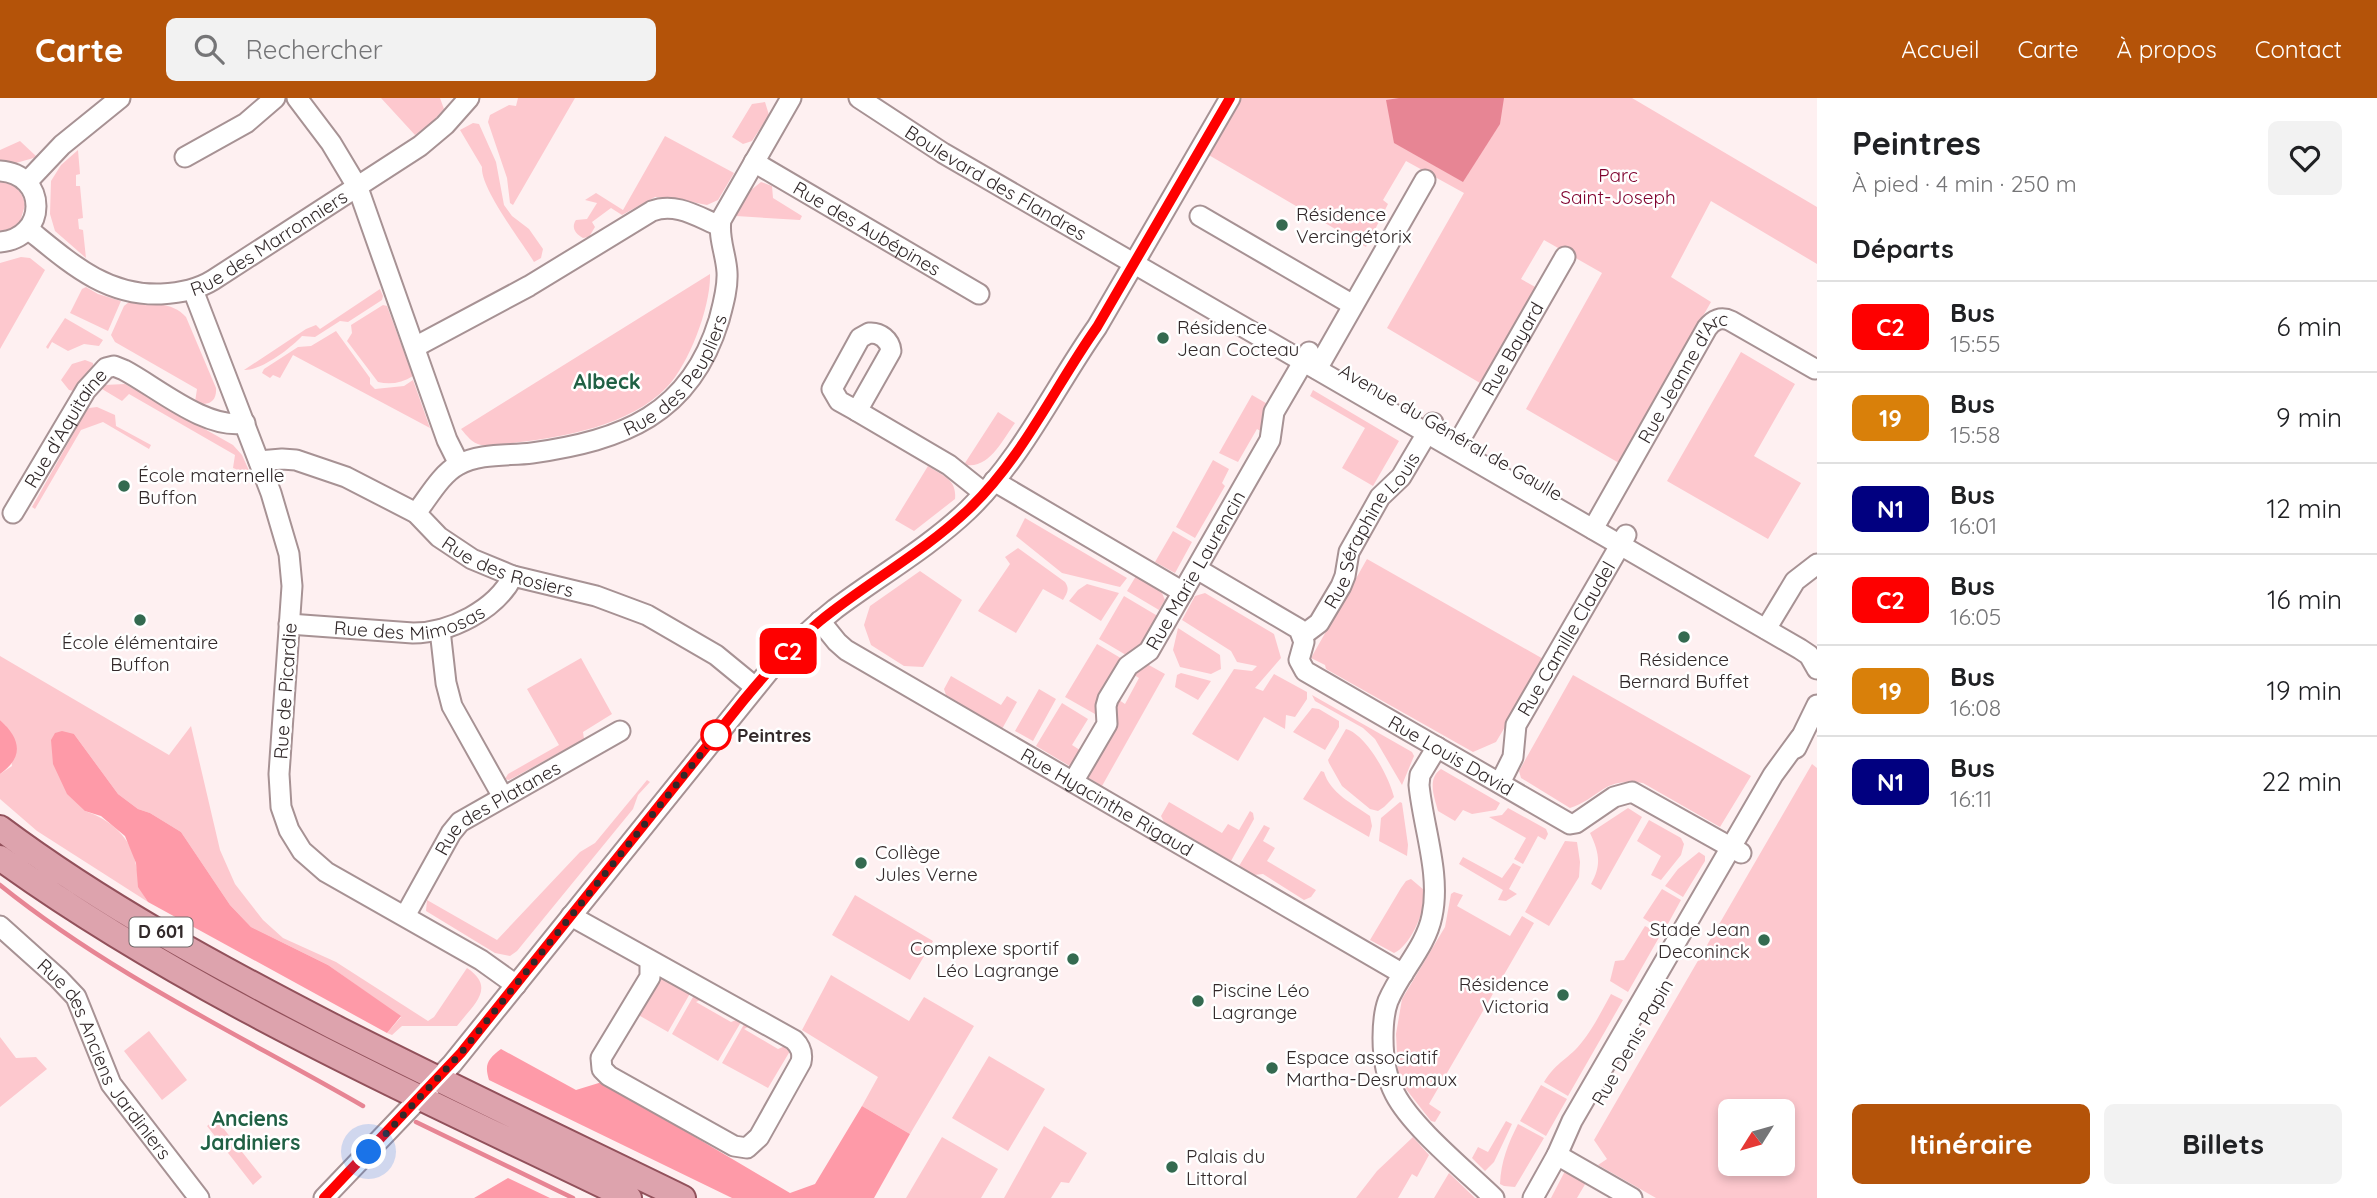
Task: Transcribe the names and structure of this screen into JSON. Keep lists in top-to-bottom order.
{
  "streets": {
    "main road": ["D 601"],
    "street": [
      "Boulevard des Flandres",
      "Rue des Aubépines",
      "Rue des Marronniers",
      "Rue Bayard",
      "Rue des Peupliers",
      "Rue Jeanne d'Arc",
      "Rue d'Aquitaine",
      "Avenue du Général de Gaulle",
      "Rue Séraphine Louis",
      "Rue des Rosiers",
      "Rue Marie Laurencin",
      "Rue des Mimosas",
      "Rue Camille Claudel",
      "Rue de Picardie",
      "Rue Louis David",
      "Rue Hyacinthe Rigaud",
      "Rue des Platanes",
      "Rue Denis Papin",
      "Rue des Anciens Jardiniers"
    ]
  },
  "crossings": [
    ["Boulevard des Flandres", "Avenue du Général de Gaulle"],
    ["Rue des Marronniers", "Rue des Peupliers"],
    ["Rue des Marronniers", "Rue de Picardie"],
    ["Rue Bayard", "Avenue du Général de Gaulle"],
    ["Rue Jeanne d'Arc", "Avenue du Général de Gaulle"],
    ["Rue d'Aquitaine", "Rue de Picardie"],
    ["Avenue du Général de Gaulle", "Rue Séraphine Louis"],
    ["Avenue du Général de Gaulle", "Rue Marie Laurencin"],
    ["Avenue du Général de Gaulle", "Rue Camille Claudel"],
    ["Rue Séraphine Louis", "Rue Louis David"],
    ["Rue des Rosiers", "Rue des Mimosas"],
    ["Rue des Rosiers", "Rue de Picardie"],
    ["Rue Marie Laurencin", "Rue Hyacinthe Rigaud"],
    ["Rue des Mimosas", "Rue de Picardie"],
    ["Rue Camille Claudel", "Rue Louis David"],
    ["Rue de Picardie", "Rue des Platanes"],
    ["Rue Louis David", "Rue Denis Papin"]
  ],
  "districts": ["Albeck", "Anciens Jardiniers"],
  "parks": ["Parc Saint-Joseph"],
  "places": [
    "Résidence Vercingétorix",
    "Résidence Jean Cocteau",
    "École maternelle Buffon",
    "École élémentaire Buffon",
    "Résidence Bernard Buffet",
    "Peintres",
    "Collège Jules Verne",
    "Stade Jean Deconinck",
    "Complexe sportif Léo Lagrange",
    "Résidence Victoria",
    "Piscine Léo Lagrange",
    "Espace associatif Martha-Desrumaux",
    "Palais du Littoral"
  ],
  "lines": ["bus line C2"],
  "north": "bottom left",
  "page": {
    "header": "Carte",
    "search": "Rechercher",
    "nav": [
      "Accueil",
      "Carte",
      "À propos",
      "Contact"
    ],
    "on_map": "C2",
    "heading": [
      ["Peintres", "À pied · 4 min · 250 m"],
      "Départs"
    ],
    "list": [
      {
        "mark": "C2",
        "name": "Bus",
        "note": "15:55",
        "value": "6 min"
      },
      {
        "mark": "19",
        "name": "Bus",
        "note": "15:58",
        "value": "9 min"
      },
      {
        "mark": "N1",
        "name": "Bus",
        "note": "16:01",
        "value": "12 min"
      },
      {
        "mark": "C2",
        "name": "Bus",
        "note": "16:05",
        "value": "16 min"
      },
      {
        "mark": "19",
        "name": "Bus",
        "note": "16:08",
        "value": "19 min"
      },
      {
        "mark": "N1",
        "name": "Bus",
        "note": "16:11",
        "value": "22 min"
      }
    ],
    "buttons": ["Itinéraire", "Billets"]
  }
}
